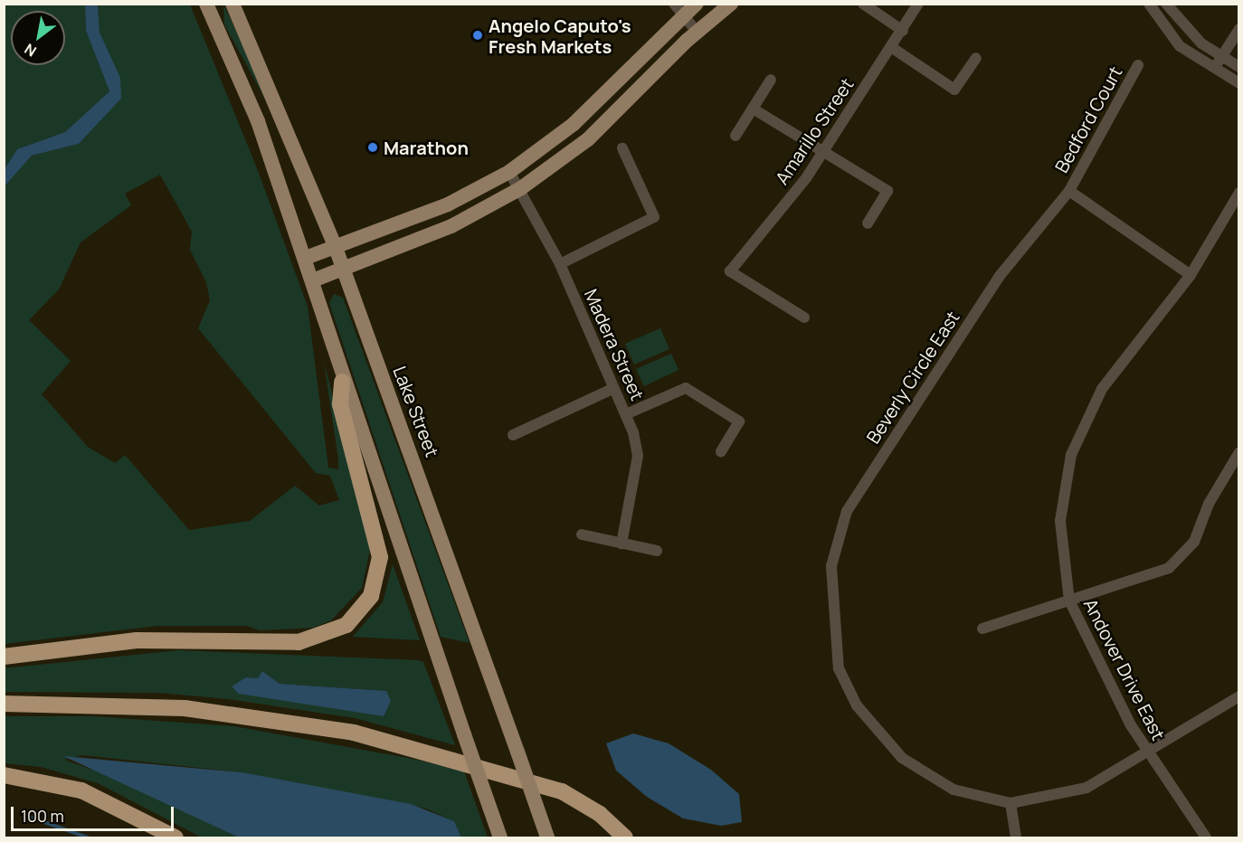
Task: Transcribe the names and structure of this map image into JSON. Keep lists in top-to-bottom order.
{
  "streets": {
    "main road": ["Lake Street"],
    "street": [
      "Bedford Court",
      "Amarillo Street",
      "Madera Street",
      "Beverly Circle East",
      "Andover Drive East"
    ]
  },
  "crossings": [
    ["Bedford Court", "Beverly Circle East"]
  ],
  "places": ["Angelo Caputo's Fresh Markets", "Marathon"],
  "scale_bar": "100 m",
  "north": "bottom left"
}
